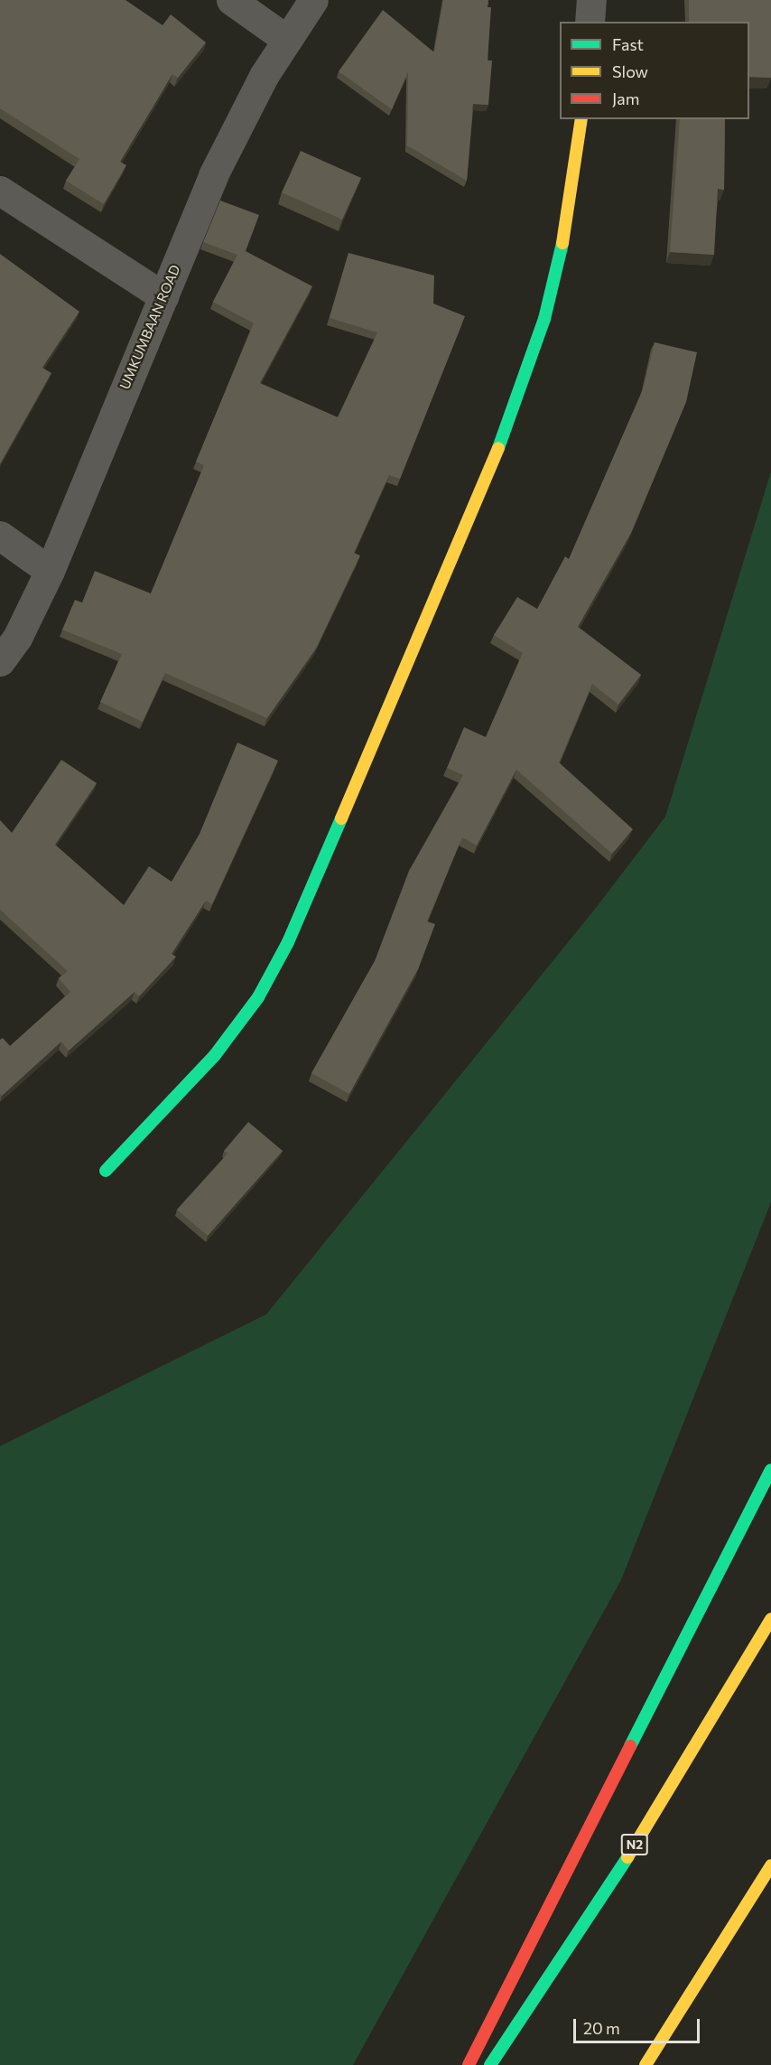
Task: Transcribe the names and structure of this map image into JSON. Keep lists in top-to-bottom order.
{
  "streets": {
    "main road": ["N2"],
    "street": ["UMKUMBAAN ROAD"]
  },
  "legend": ["Fast", "Slow", "Jam"],
  "scale_bar": "20 m"
}
